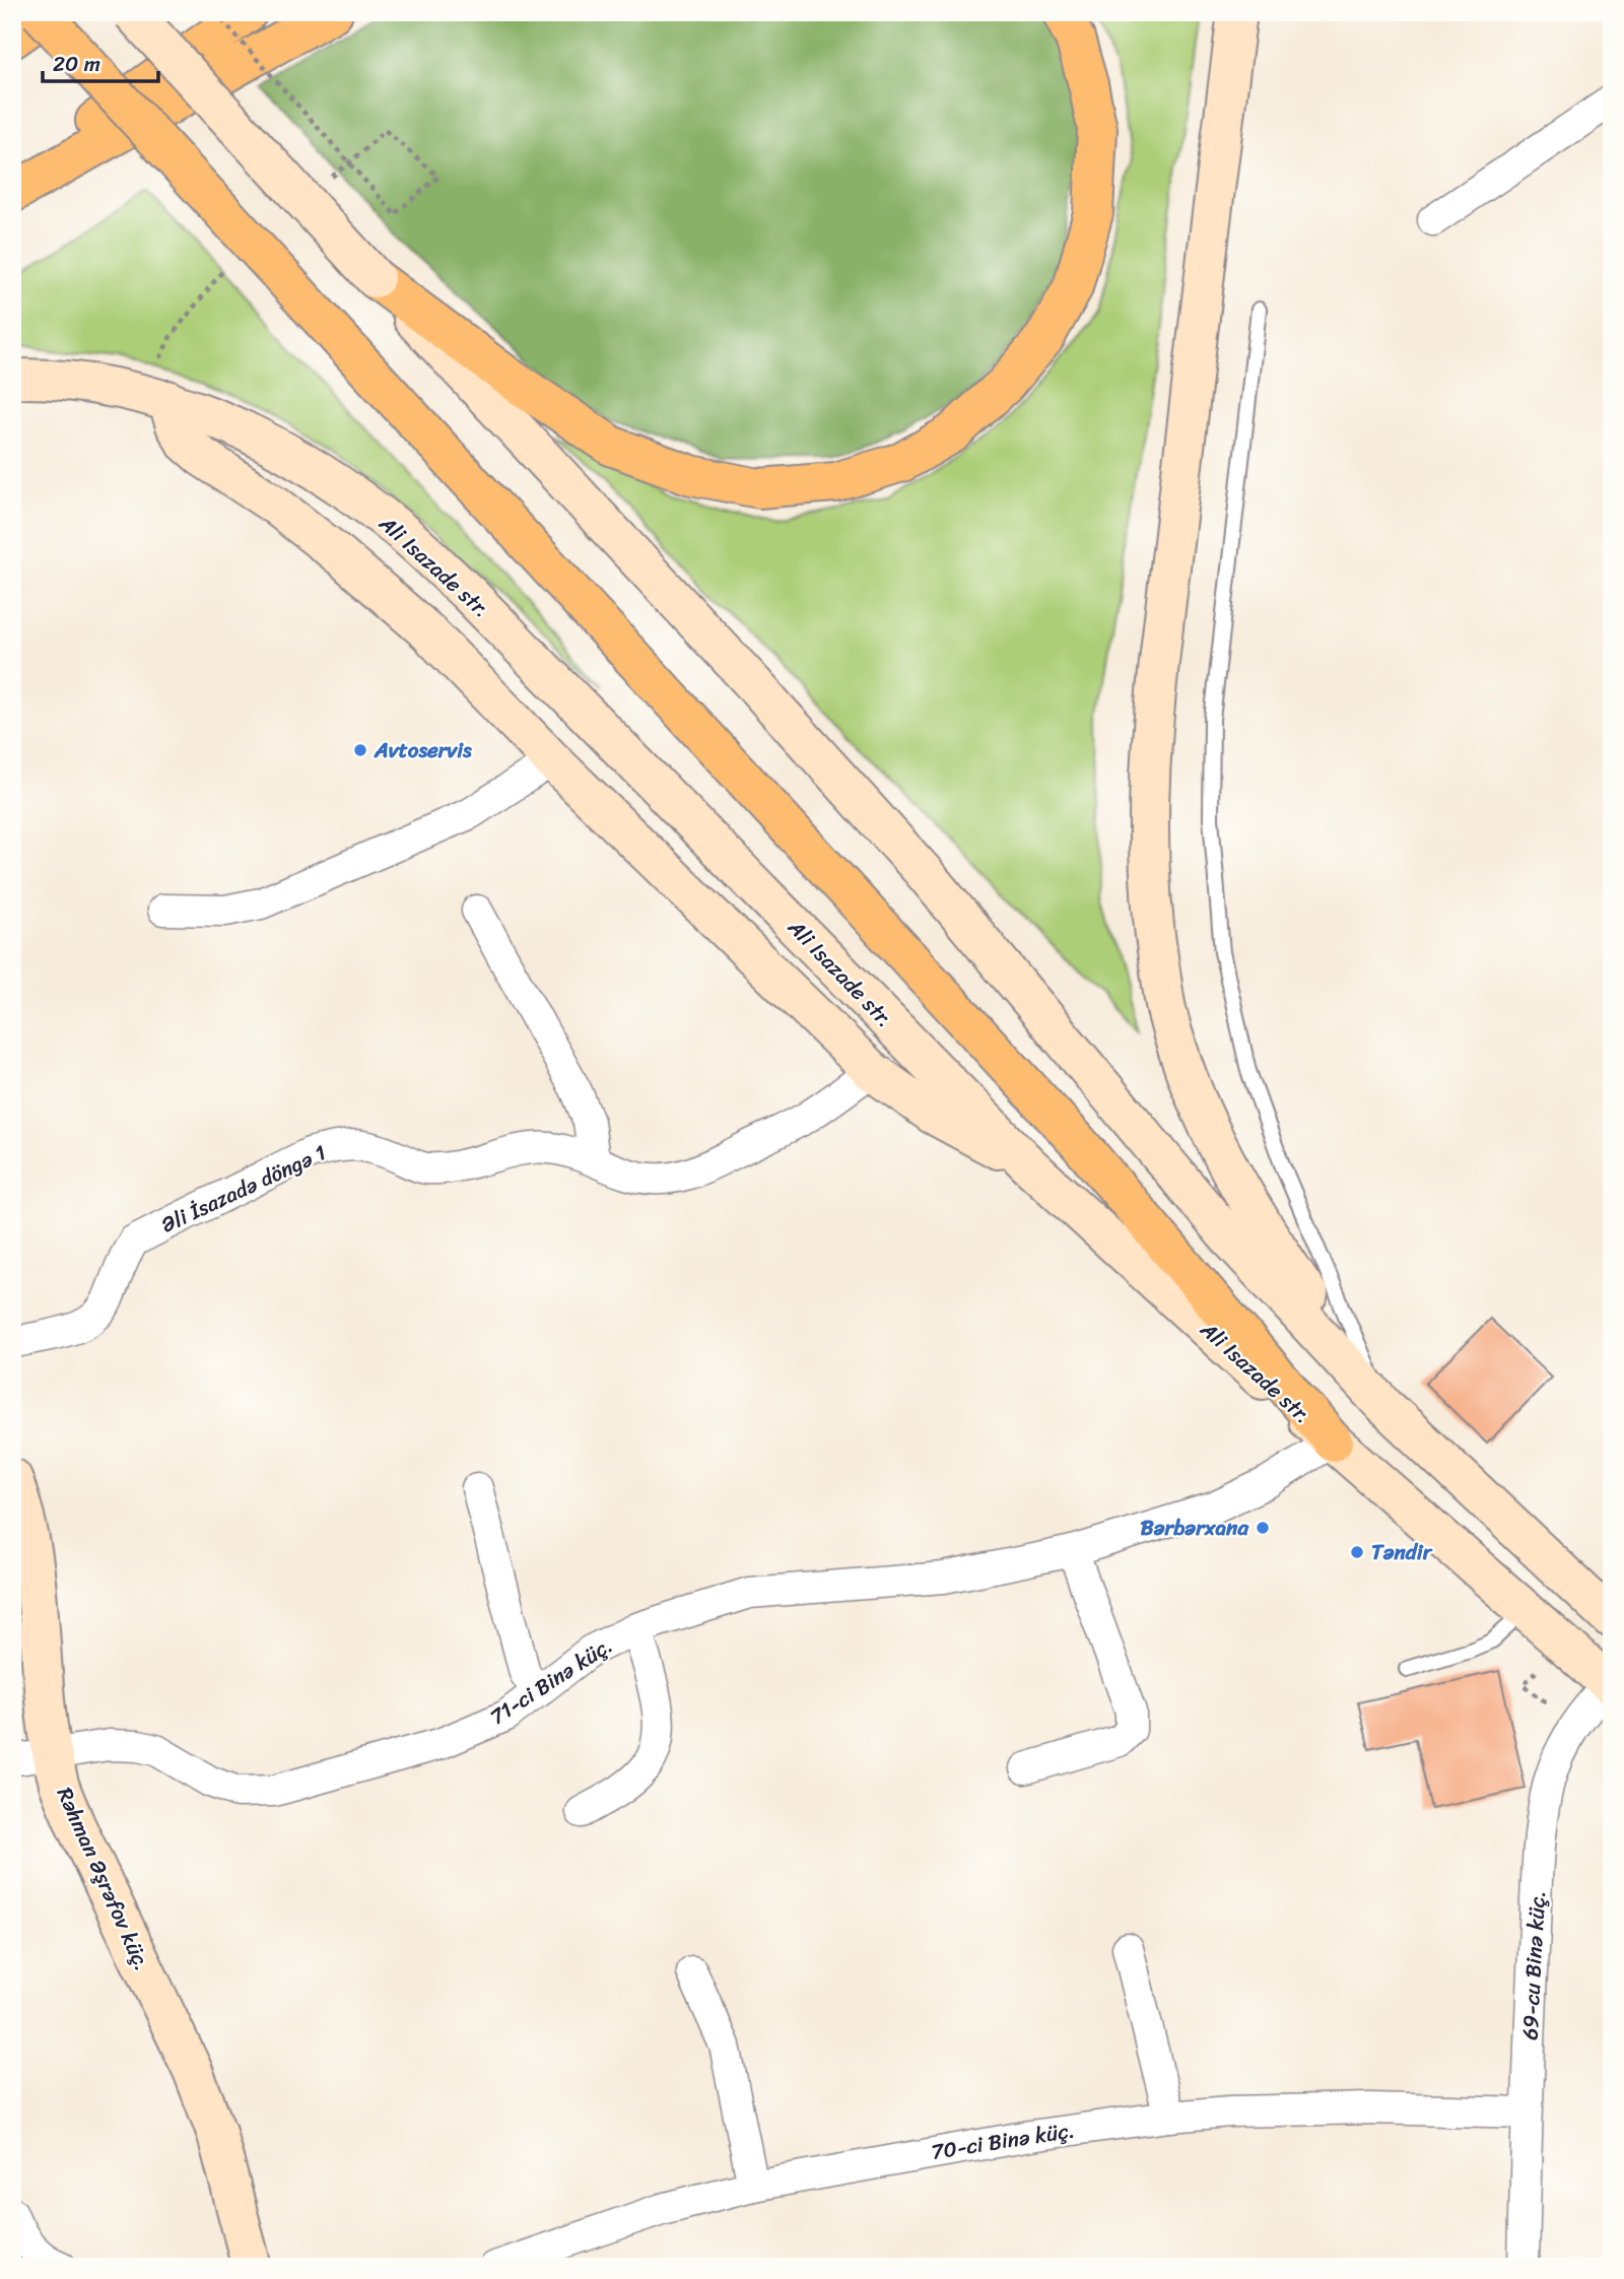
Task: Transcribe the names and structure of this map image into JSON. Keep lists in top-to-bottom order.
{
  "streets": {
    "main road": ["Ali Isazade str.", "Rəhman Əşrəfov küç."],
    "street": [
      "Əli İsazadə döngə 1",
      "71-ci Binə küç.",
      "69-cu Binə küç.",
      "70-ci Binə küç."
    ]
  },
  "crossings": [
    ["Ali Isazade str.", "71-ci Binə küç."],
    ["Ali Isazade str.", "69-cu Binə küç."],
    ["71-ci Binə küç.", "Rəhman Əşrəfov küç."],
    ["69-cu Binə küç.", "70-ci Binə küç."]
  ],
  "places": ["Avtoservis", "Bərbərxana", "Təndir"],
  "scale_bar": "20 m"
}
